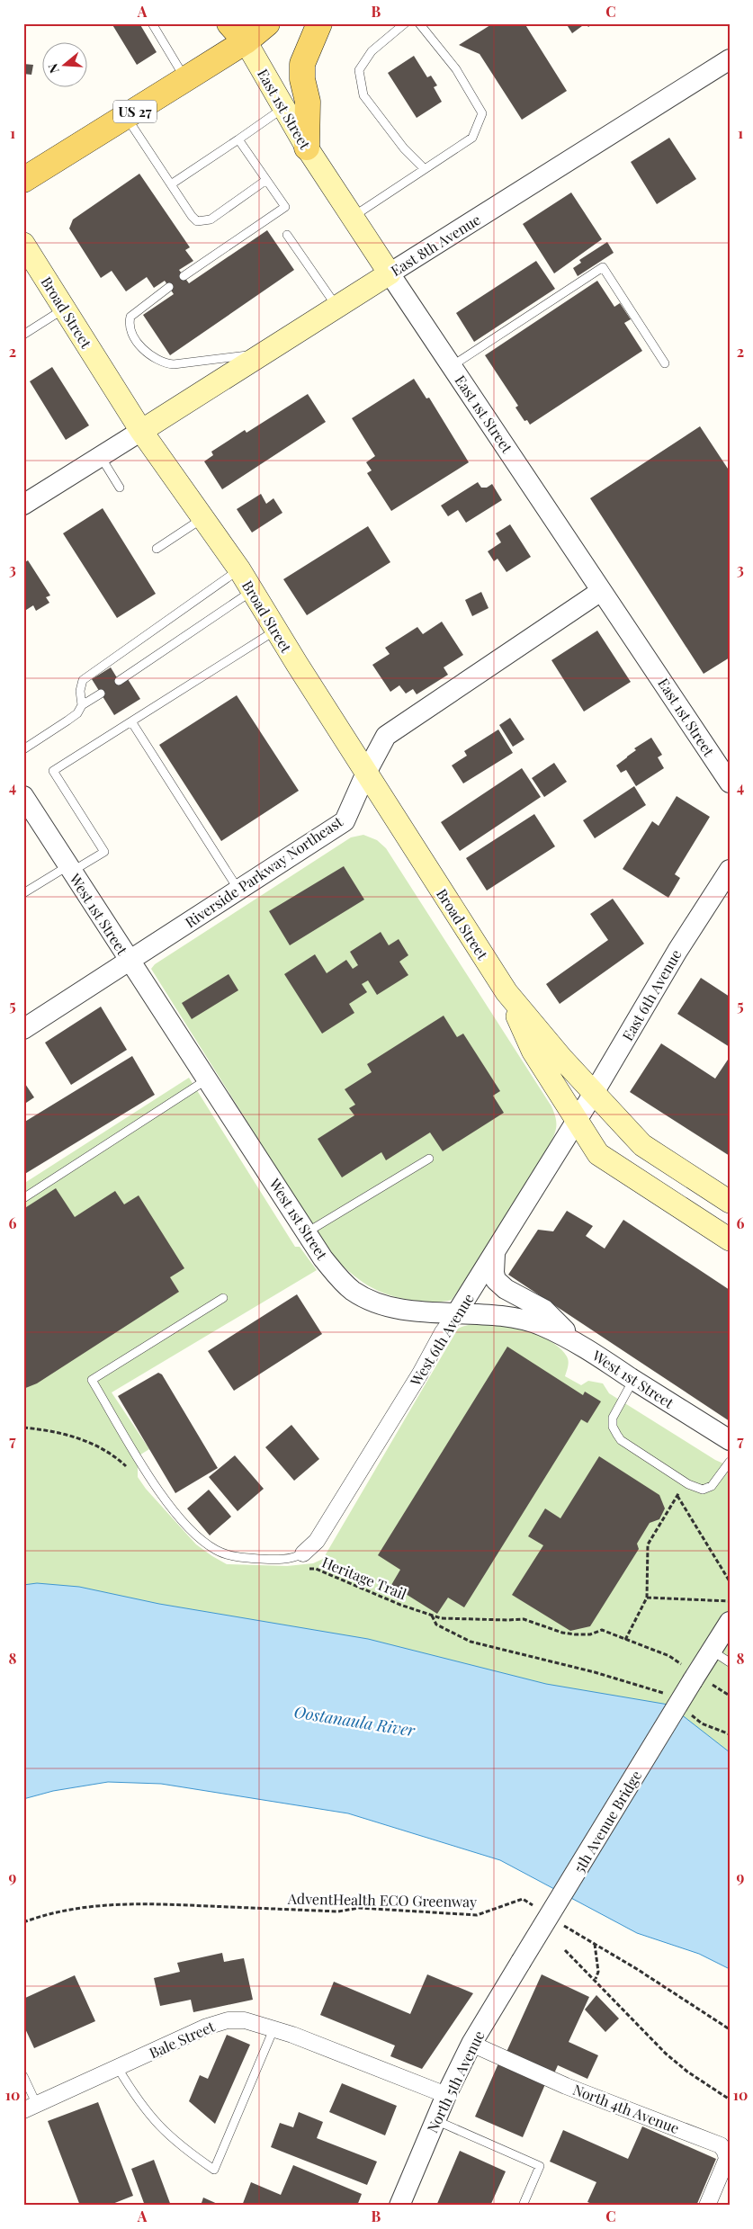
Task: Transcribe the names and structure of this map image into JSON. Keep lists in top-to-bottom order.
{
  "streets": {
    "main road": [
      "East 1st Street",
      "US 27",
      "East 8th Avenue",
      "Broad Street"
    ],
    "street": [
      "Riverside Parkway Northeast",
      "West 1st Street",
      "East 6th Avenue",
      "West 6th Avenue",
      "5th Avenue Bridge",
      "Bale Street",
      "North 5th Avenue",
      "North 4th Avenue"
    ],
    "path": ["Heritage Trail", "AdventHealth ECO Greenway"]
  },
  "crossings": [
    ["East 1st Street", "US 27"],
    ["East 1st Street", "East 8th Avenue"],
    ["East 1st Street", "Riverside Parkway Northeast"],
    ["East 8th Avenue", "Broad Street"],
    ["Broad Street", "Riverside Parkway Northeast"],
    ["Broad Street", "East 6th Avenue"],
    ["Broad Street", "West 6th Avenue"],
    ["Riverside Parkway Northeast", "West 1st Street"],
    ["West 1st Street", "West 6th Avenue"],
    ["East 6th Avenue", "West 6th Avenue"],
    ["Heritage Trail", "5th Avenue Bridge"],
    ["5th Avenue Bridge", "North 5th Avenue"],
    ["Bale Street", "North 5th Avenue"],
    ["North 5th Avenue", "North 4th Avenue"]
  ],
  "water": ["Oostanaula River"],
  "north": "left",
  "grid": {
    "columns": ["A", "B", "C"],
    "rows": [
      "1",
      "2",
      "3",
      "4",
      "5",
      "6",
      "7",
      "8",
      "9",
      "10"
    ]
  }
}
